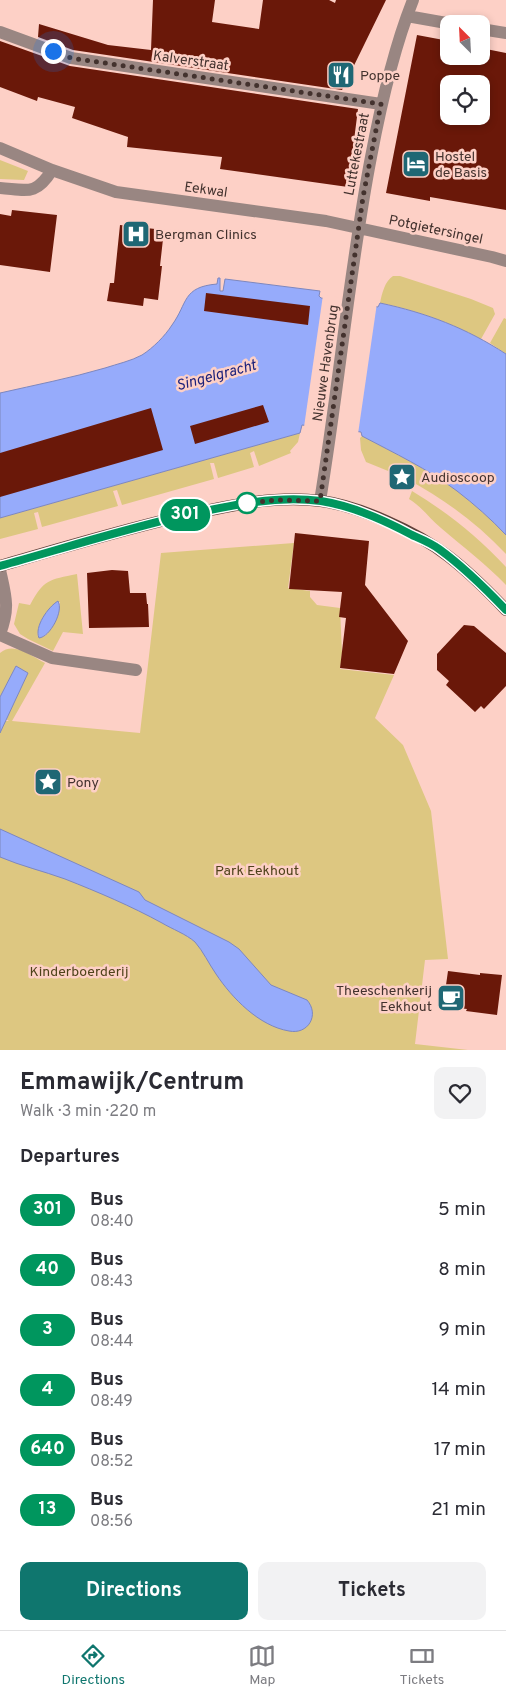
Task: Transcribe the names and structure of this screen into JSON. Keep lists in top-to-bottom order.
{
  "streets": {
    "street": [
      "Kalverstraat",
      "Luttekestraat",
      "Eekwal",
      "Potgietersingel",
      "Nieuwe Havenbrug"
    ]
  },
  "crossings": [
    ["Kalverstraat", "Luttekestraat"],
    ["Luttekestraat", "Eekwal"],
    ["Luttekestraat", "Potgietersingel"],
    ["Luttekestraat", "Nieuwe Havenbrug"],
    ["Eekwal", "Potgietersingel"],
    ["Eekwal", "Nieuwe Havenbrug"],
    ["Potgietersingel", "Nieuwe Havenbrug"]
  ],
  "water": ["Singelgracht"],
  "parks": ["Park Eekhout", "Kinderboerderij"],
  "places": {
    "restaurant": ["Poppe"],
    "hotel": ["Hostel de Basis"],
    "hospital": ["Bergman Clinics"],
    "place": ["Audioscoop", "Pony"],
    "cafe": ["Theeschenkerij Eekhout"]
  },
  "lines": ["bus line 301"],
  "north": "top left",
  "page": {
    "on_map": "301",
    "heading": [
      ["Emmawijk/Centrum", "Walk · 3 min · 220 m"],
      "Departures"
    ],
    "list": [
      {
        "mark": "301",
        "name": "Bus",
        "note": "08:40",
        "value": "5 min"
      },
      {
        "mark": "40",
        "name": "Bus",
        "note": "08:43",
        "value": "8 min"
      },
      {
        "mark": "3",
        "name": "Bus",
        "note": "08:44",
        "value": "9 min"
      },
      {
        "mark": "4",
        "name": "Bus",
        "note": "08:49",
        "value": "14 min"
      },
      {
        "mark": "640",
        "name": "Bus",
        "note": "08:52",
        "value": "17 min"
      },
      {
        "mark": "13",
        "name": "Bus",
        "note": "08:56",
        "value": "21 min"
      }
    ],
    "buttons": ["Directions", "Tickets"],
    "tabs": ["Directions", "Map", "Tickets"]
  }
}
